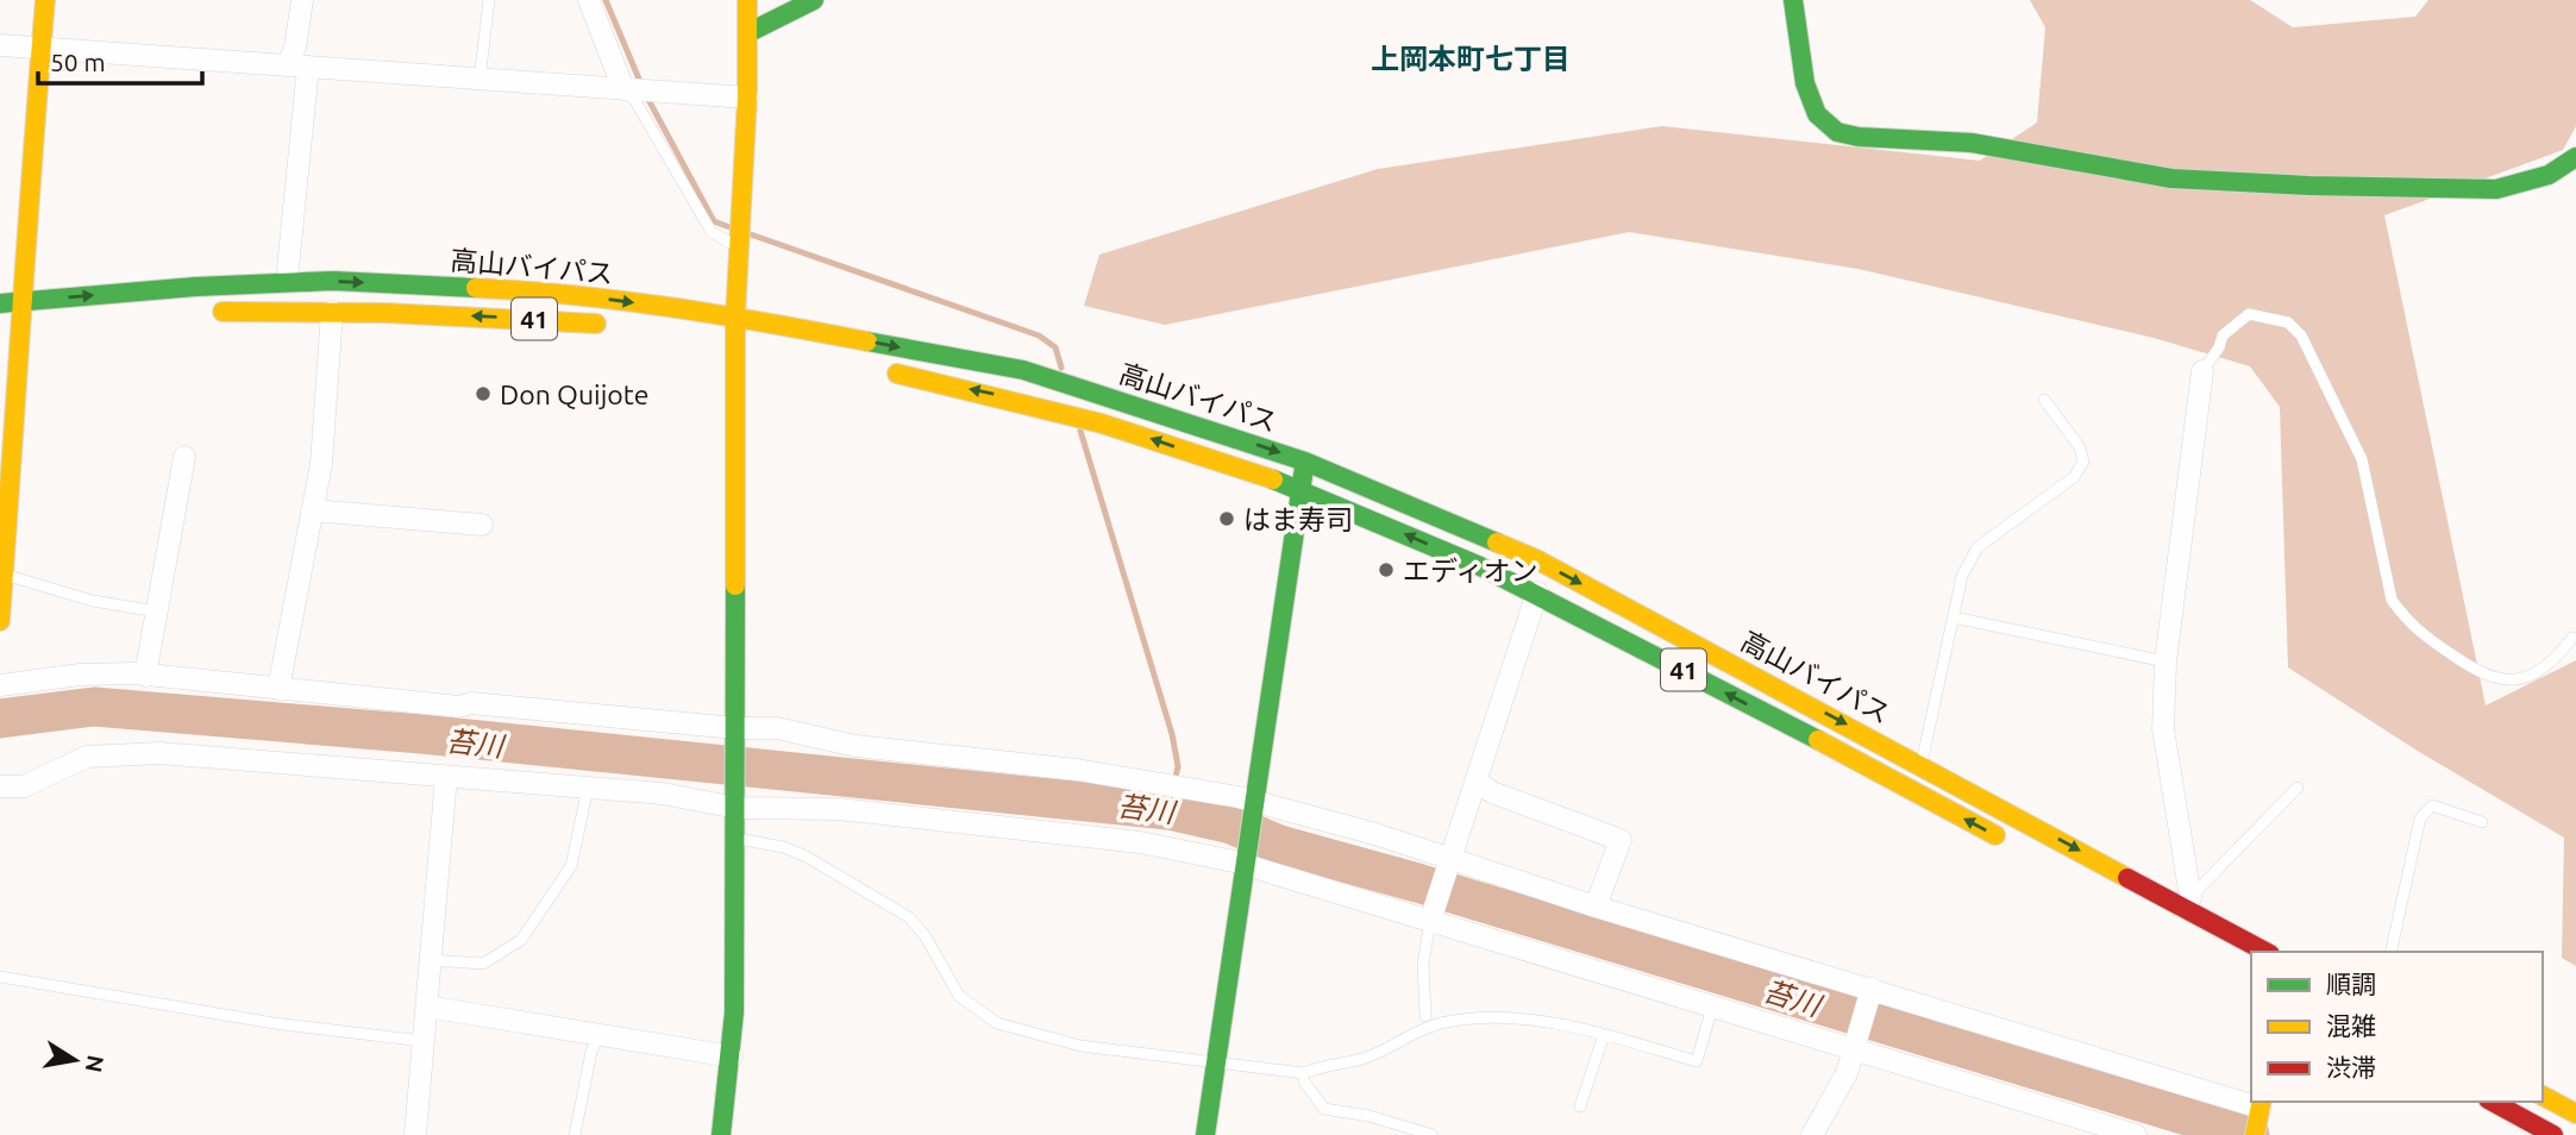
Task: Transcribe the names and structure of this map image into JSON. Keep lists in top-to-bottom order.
{
  "streets": {
    "main road": ["高山バイパス", "41"]
  },
  "districts": ["上岡本町七丁目"],
  "water": ["苔川"],
  "places": ["Don Quijote", "はま寿司", "エディオン"],
  "legend": ["順調", "混雑", "渋滞"],
  "scale_bar": "50 m",
  "north": "right"
}
